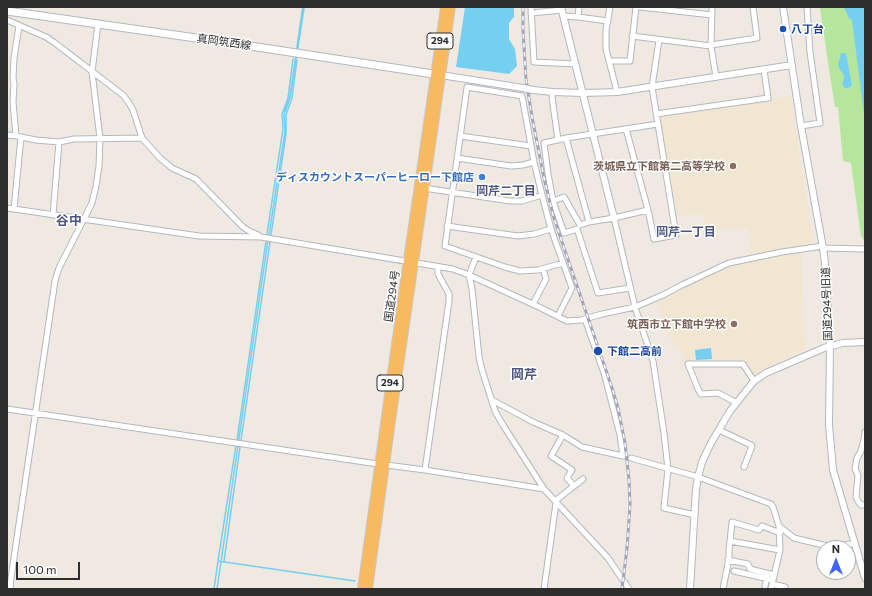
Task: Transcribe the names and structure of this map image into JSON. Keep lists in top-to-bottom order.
{
  "streets": {
    "highway": ["294", "国道294号"],
    "main road": ["真岡筑西線"],
    "street": ["国道294号旧道"]
  },
  "crossings": [
    ["真岡筑西線", "国道294号"]
  ],
  "districts": [
    "岡芹二丁目",
    "谷中",
    "岡芹一丁目",
    "岡芹"
  ],
  "places": [
    "八丁台",
    "茨城県立下館第二高等学校",
    "ディスカウントスーパーヒーロー下館店",
    "筑西市立下館中学校",
    "下館二高前"
  ],
  "scale_bar": "100 m",
  "north": "top"
}
